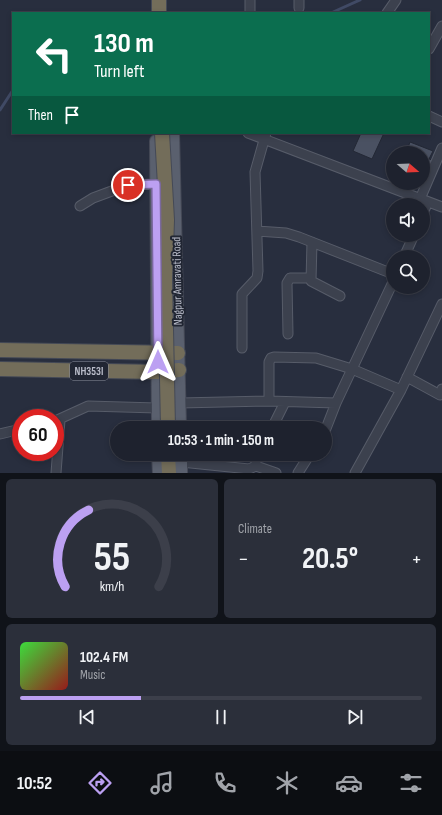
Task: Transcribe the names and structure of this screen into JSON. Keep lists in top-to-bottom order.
{
  "streets": {
    "highway": ["NH353I"],
    "main road": ["Nagpur Amravati Road"]
  },
  "crossings": [
    ["Nagpur Amravati Road", "NH353I"]
  ],
  "north": "right",
  "page": {
    "turn": ["130 m", "Turn left"],
    "then": "Then",
    "limit": "60",
    "trip": "10:53 · 1 min · 150 m",
    "tile": "Climate",
    "heat": ["−", "20.5°", "+"],
    "song": ["102.4 FM", "Music"],
    "tabs": "10:52",
    "gauge": ["55", "km/h"]
  }
}
